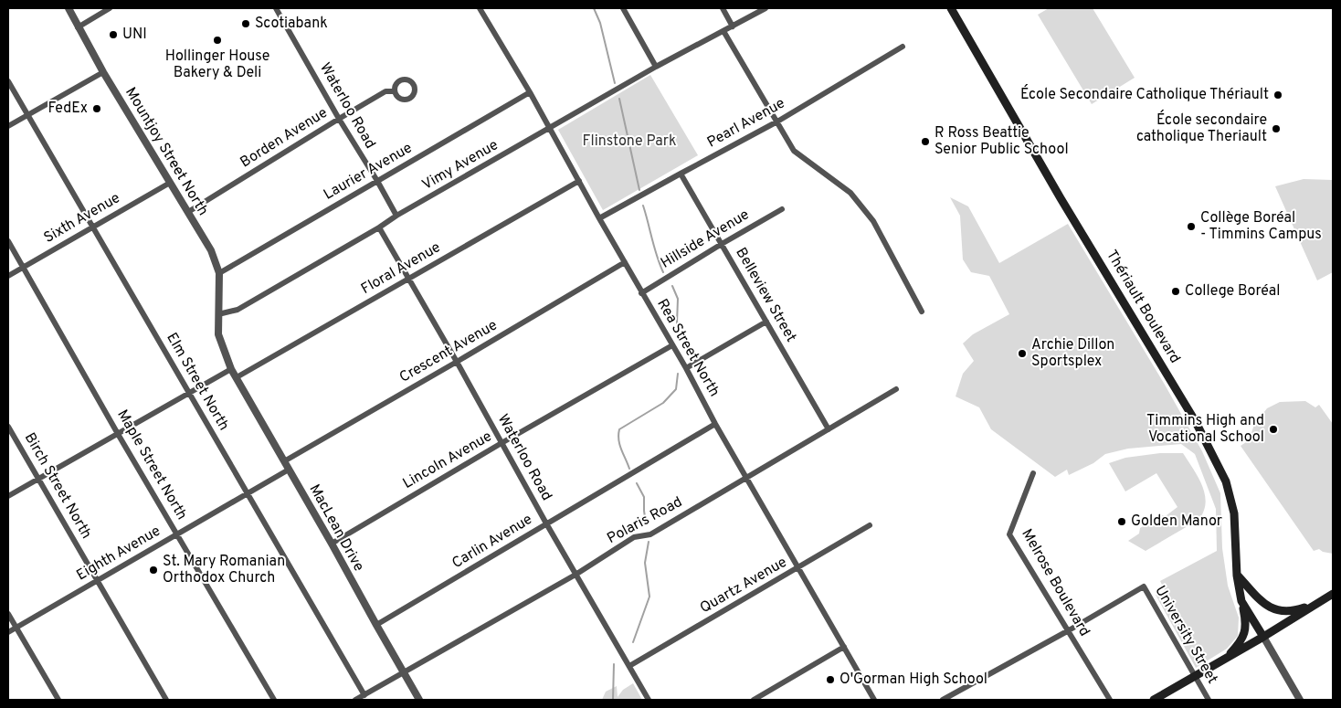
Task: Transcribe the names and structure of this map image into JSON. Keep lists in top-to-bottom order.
{
  "streets": {
    "main road": ["Thériault Boulevard"],
    "street": [
      "Waterloo Road",
      "Pearl Avenue",
      "Borden Avenue",
      "Mountjoy Street North",
      "Vimy Avenue",
      "Laurier Avenue",
      "Sixth Avenue",
      "Hillside Avenue",
      "Floral Avenue",
      "Belleview Street",
      "Rea Street North",
      "Crescent Avenue",
      "Elm Street North",
      "Lincoln Avenue",
      "Maple Street North",
      "Birch Street North",
      "Polaris Road",
      "MacLean Drive",
      "Carlin Avenue",
      "Eighth Avenue",
      "Melrose Boulevard",
      "Quartz Avenue",
      "University Street"
    ]
  },
  "crossings": [
    ["Waterloo Road", "Borden Avenue"],
    ["Waterloo Road", "Vimy Avenue"],
    ["Waterloo Road", "Laurier Avenue"],
    ["Waterloo Road", "Floral Avenue"],
    ["Waterloo Road", "Crescent Avenue"],
    ["Waterloo Road", "Lincoln Avenue"],
    ["Waterloo Road", "Polaris Road"],
    ["Waterloo Road", "Carlin Avenue"],
    ["Waterloo Road", "Quartz Avenue"],
    ["Pearl Avenue", "Belleview Street"],
    ["Pearl Avenue", "Rea Street North"],
    ["Borden Avenue", "Mountjoy Street North"],
    ["Mountjoy Street North", "Vimy Avenue"],
    ["Mountjoy Street North", "Laurier Avenue"],
    ["Mountjoy Street North", "Sixth Avenue"],
    ["Vimy Avenue", "Rea Street North"],
    ["Laurier Avenue", "Rea Street North"],
    ["Sixth Avenue", "Elm Street North"],
    ["Sixth Avenue", "Maple Street North"],
    ["Hillside Avenue", "Belleview Street"],
    ["Hillside Avenue", "Rea Street North"],
    ["Floral Avenue", "Rea Street North"],
    ["Floral Avenue", "MacLean Drive"],
    ["Belleview Street", "Polaris Road"],
    ["Rea Street North", "Crescent Avenue"],
    ["Rea Street North", "Lincoln Avenue"],
    ["Rea Street North", "Polaris Road"],
    ["Rea Street North", "Carlin Avenue"],
    ["Rea Street North", "Quartz Avenue"],
    ["Crescent Avenue", "MacLean Drive"],
    ["Elm Street North", "Polaris Road"],
    ["Elm Street North", "Eighth Avenue"],
    ["Lincoln Avenue", "MacLean Drive"],
    ["Maple Street North", "Eighth Avenue"],
    ["Birch Street North", "Eighth Avenue"],
    ["Polaris Road", "MacLean Drive"],
    ["MacLean Drive", "Carlin Avenue"],
    ["MacLean Drive", "Eighth Avenue"],
    ["Melrose Boulevard", "University Street"]
  ],
  "parks": ["Flinstone Park"],
  "places": [
    "Scotiabank",
    "UNI",
    "Hollinger House Bakery & Deli",
    "École Secondaire Catholique Thériault",
    "FedEx",
    "École secondaire catholique Theriault",
    "R Ross Beattie Senior Public School",
    "Collège Boréal - Timmins Campus",
    "College Boréal",
    "Archie Dillon Sportsplex",
    "Timmins High and Vocational School",
    "Golden Manor",
    "St. Mary Romanian Orthodox Church",
    "O'Gorman High School"
  ]
}
